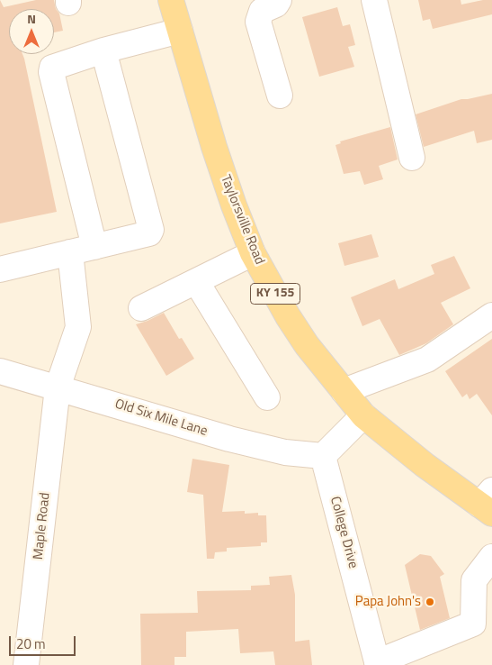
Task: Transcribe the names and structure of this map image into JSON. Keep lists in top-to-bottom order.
{
  "streets": {
    "main road": ["Taylorsville Road", "KY 155"],
    "street": ["Old Six Mile Lane", "Maple Road", "College Drive"]
  },
  "crossings": [
    ["Old Six Mile Lane", "Maple Road"],
    ["Old Six Mile Lane", "College Drive"]
  ],
  "places": ["Papa John's"],
  "scale_bar": "20 m",
  "north": "top"
}
